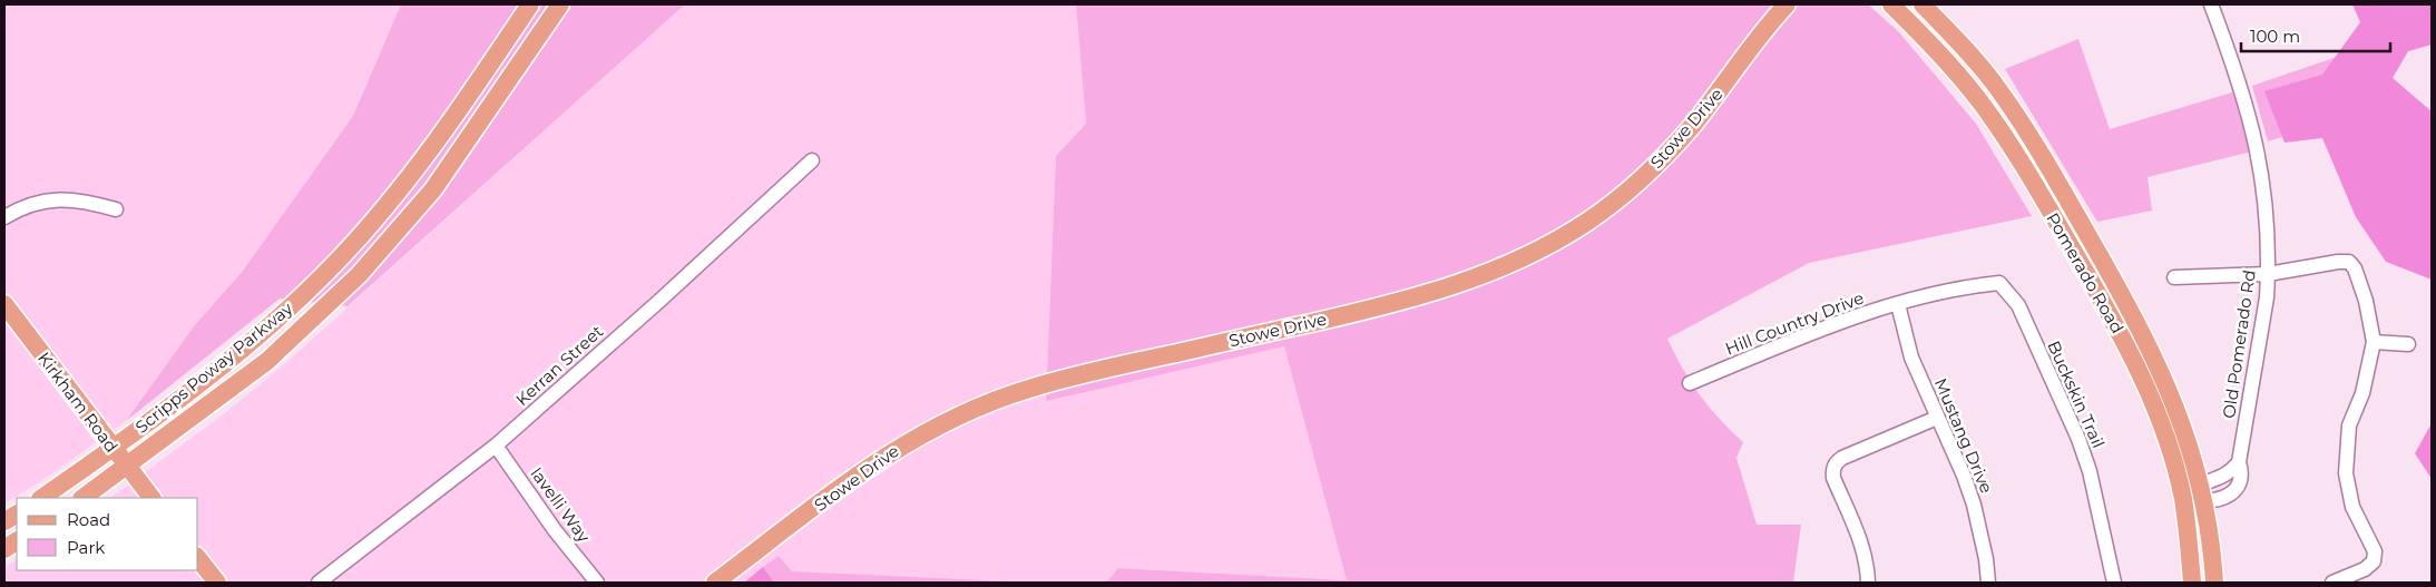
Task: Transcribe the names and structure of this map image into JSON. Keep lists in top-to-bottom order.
{
  "streets": {
    "main road": [
      "Stowe Drive",
      "Pomerado Road",
      "Scripps Poway Parkway",
      "Kirkham Road"
    ],
    "street": [
      "Hill Country Drive",
      "Old Pomerado Rd",
      "Kerran Street",
      "Buckskin Trail",
      "Mustang Drive",
      "Iavelli Way"
    ]
  },
  "crossings": [
    ["Pomerado Road", "Old Pomerado Rd"],
    ["Hill Country Drive", "Buckskin Trail"],
    ["Hill Country Drive", "Mustang Drive"],
    ["Kerran Street", "Iavelli Way"],
    ["Scripps Poway Parkway", "Kirkham Road"]
  ],
  "legend": ["Road", "Park"],
  "scale_bar": "100 m"
}
